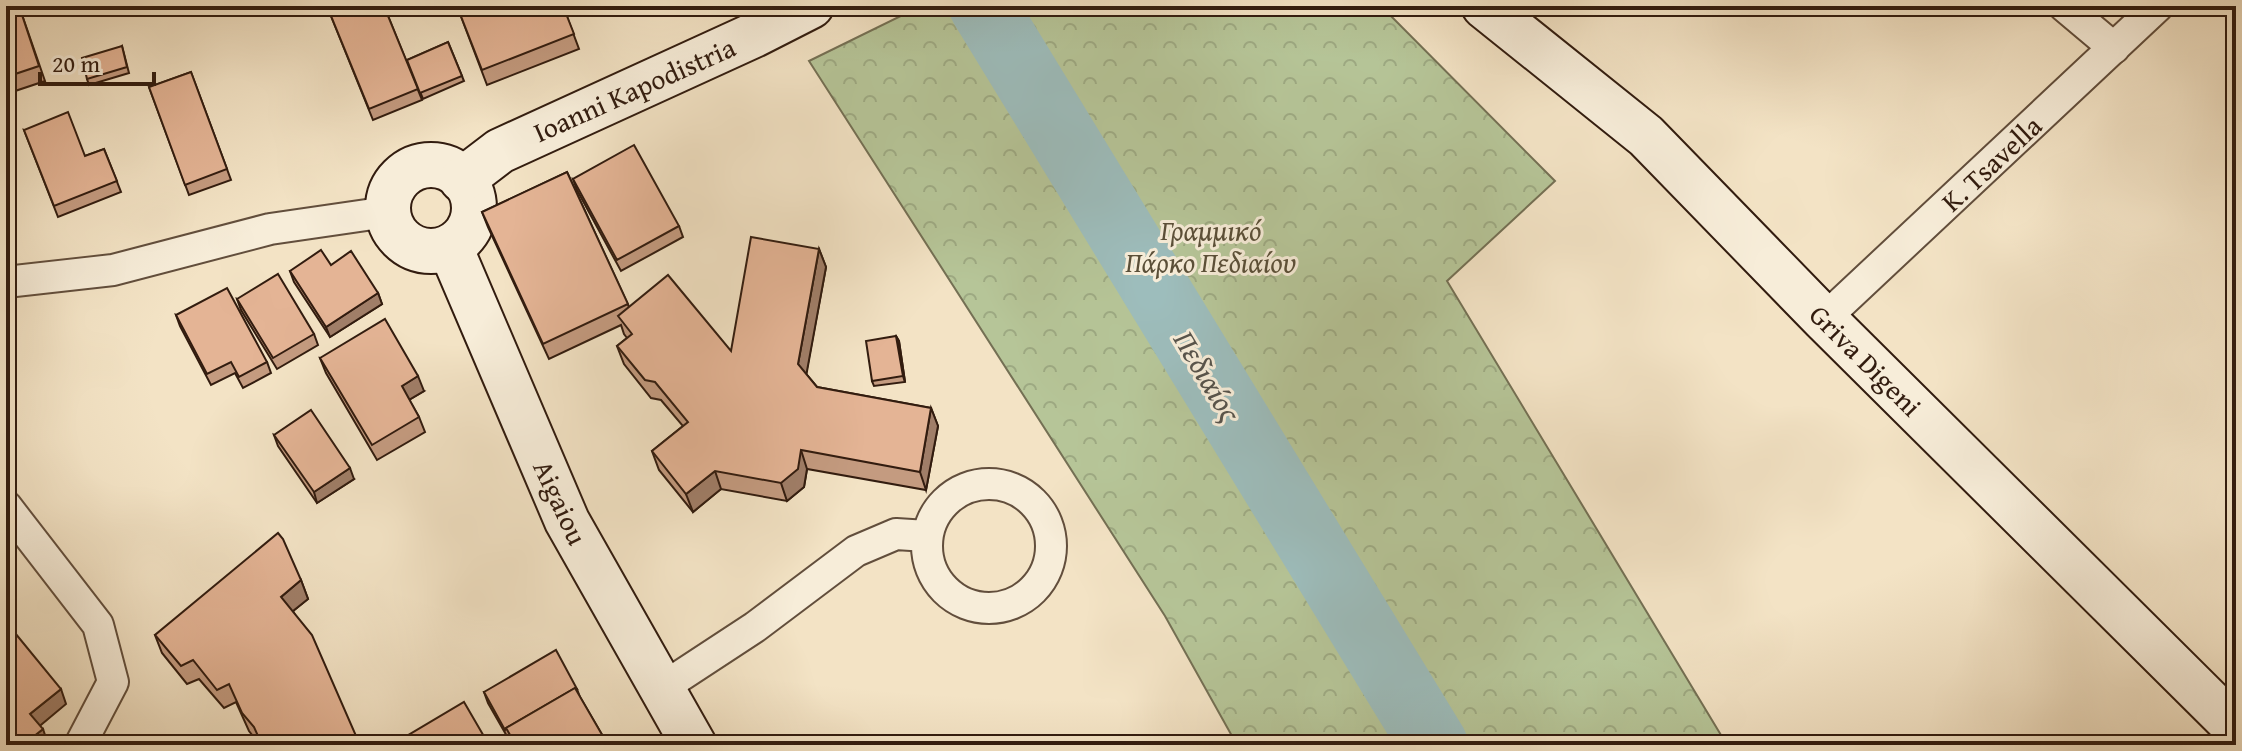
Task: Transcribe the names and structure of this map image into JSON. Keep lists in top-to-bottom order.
{
  "streets": {
    "street": [
      "Ioanni Kapodistria",
      "K. Tsavella",
      "Griva Digeni",
      "Aigaiou"
    ]
  },
  "crossings": [
    ["Ioanni Kapodistria", "Aigaiou"],
    ["K. Tsavella", "Griva Digeni"]
  ],
  "water": ["Πεδιαίος"],
  "parks": ["Γραμμικό Πάρκο Πεδιαίου"],
  "scale_bar": "20 m"
}
